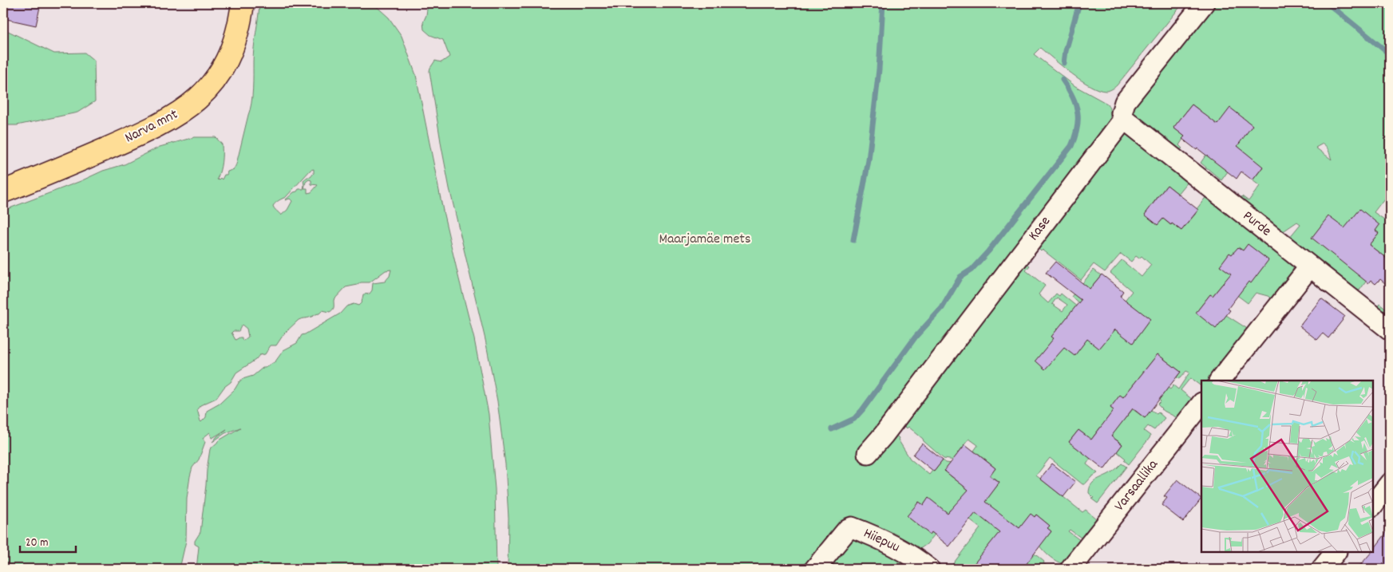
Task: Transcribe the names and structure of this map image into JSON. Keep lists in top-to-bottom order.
{
  "streets": {
    "main road": ["Narva mnt"],
    "street": [
      "Purde",
      "Kase",
      "Varsaallika",
      "Hiiepuu"
    ]
  },
  "crossings": [
    ["Purde", "Kase"]
  ],
  "parks": ["Maarjamäe mets"],
  "scale_bar": "20 m"
}
